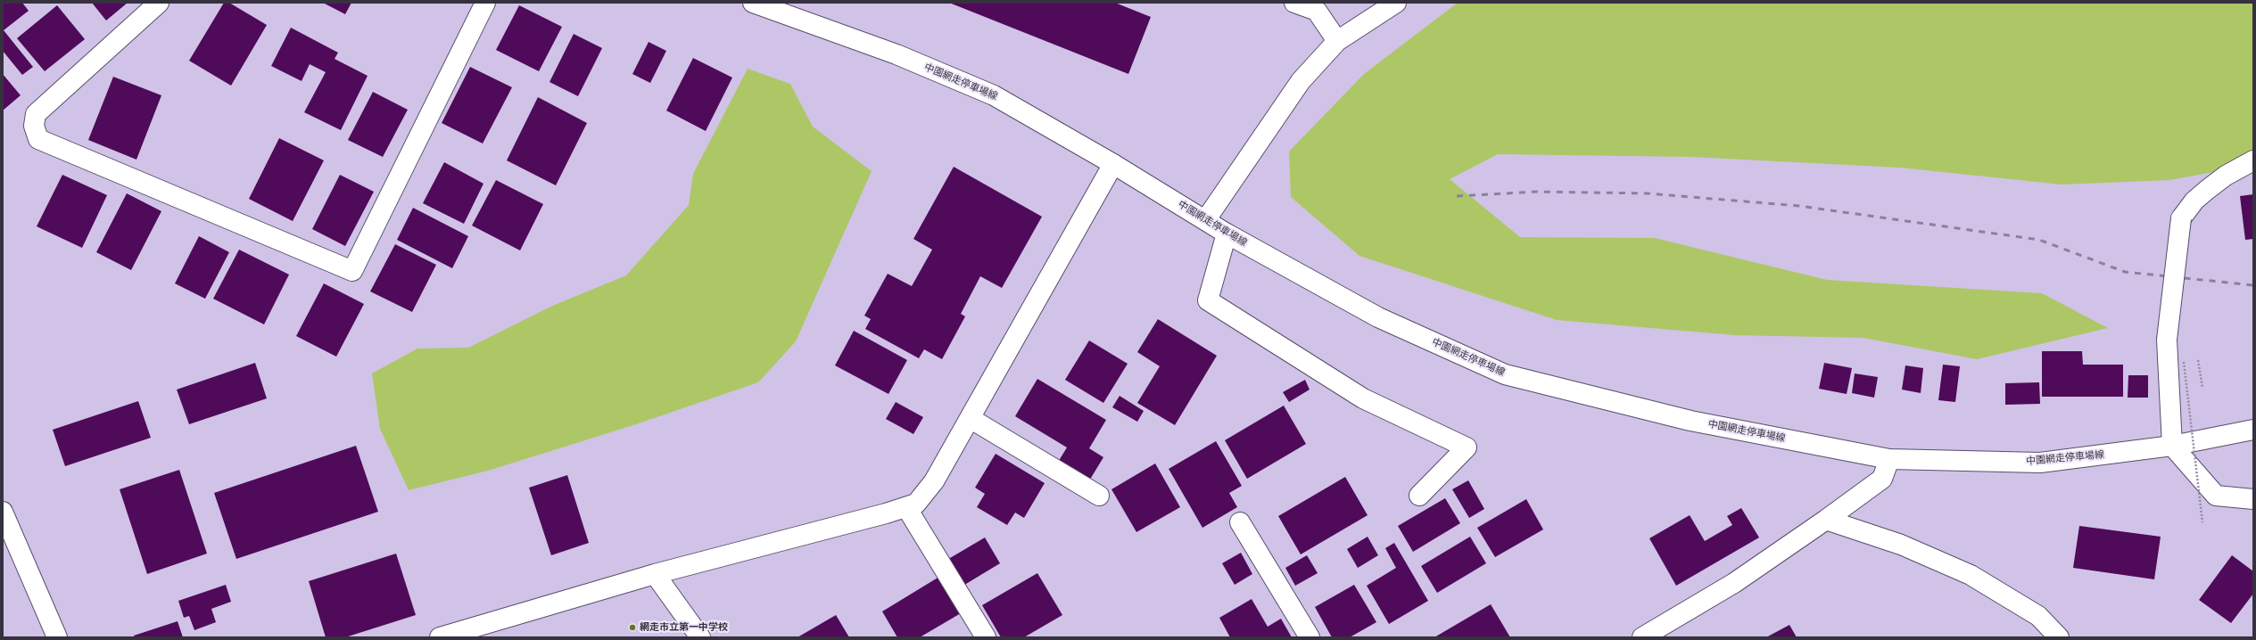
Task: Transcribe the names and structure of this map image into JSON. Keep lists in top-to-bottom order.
{
  "streets": {
    "street": ["中園網走停車場線"]
  },
  "places": ["網走市立第一中学校"]
}
